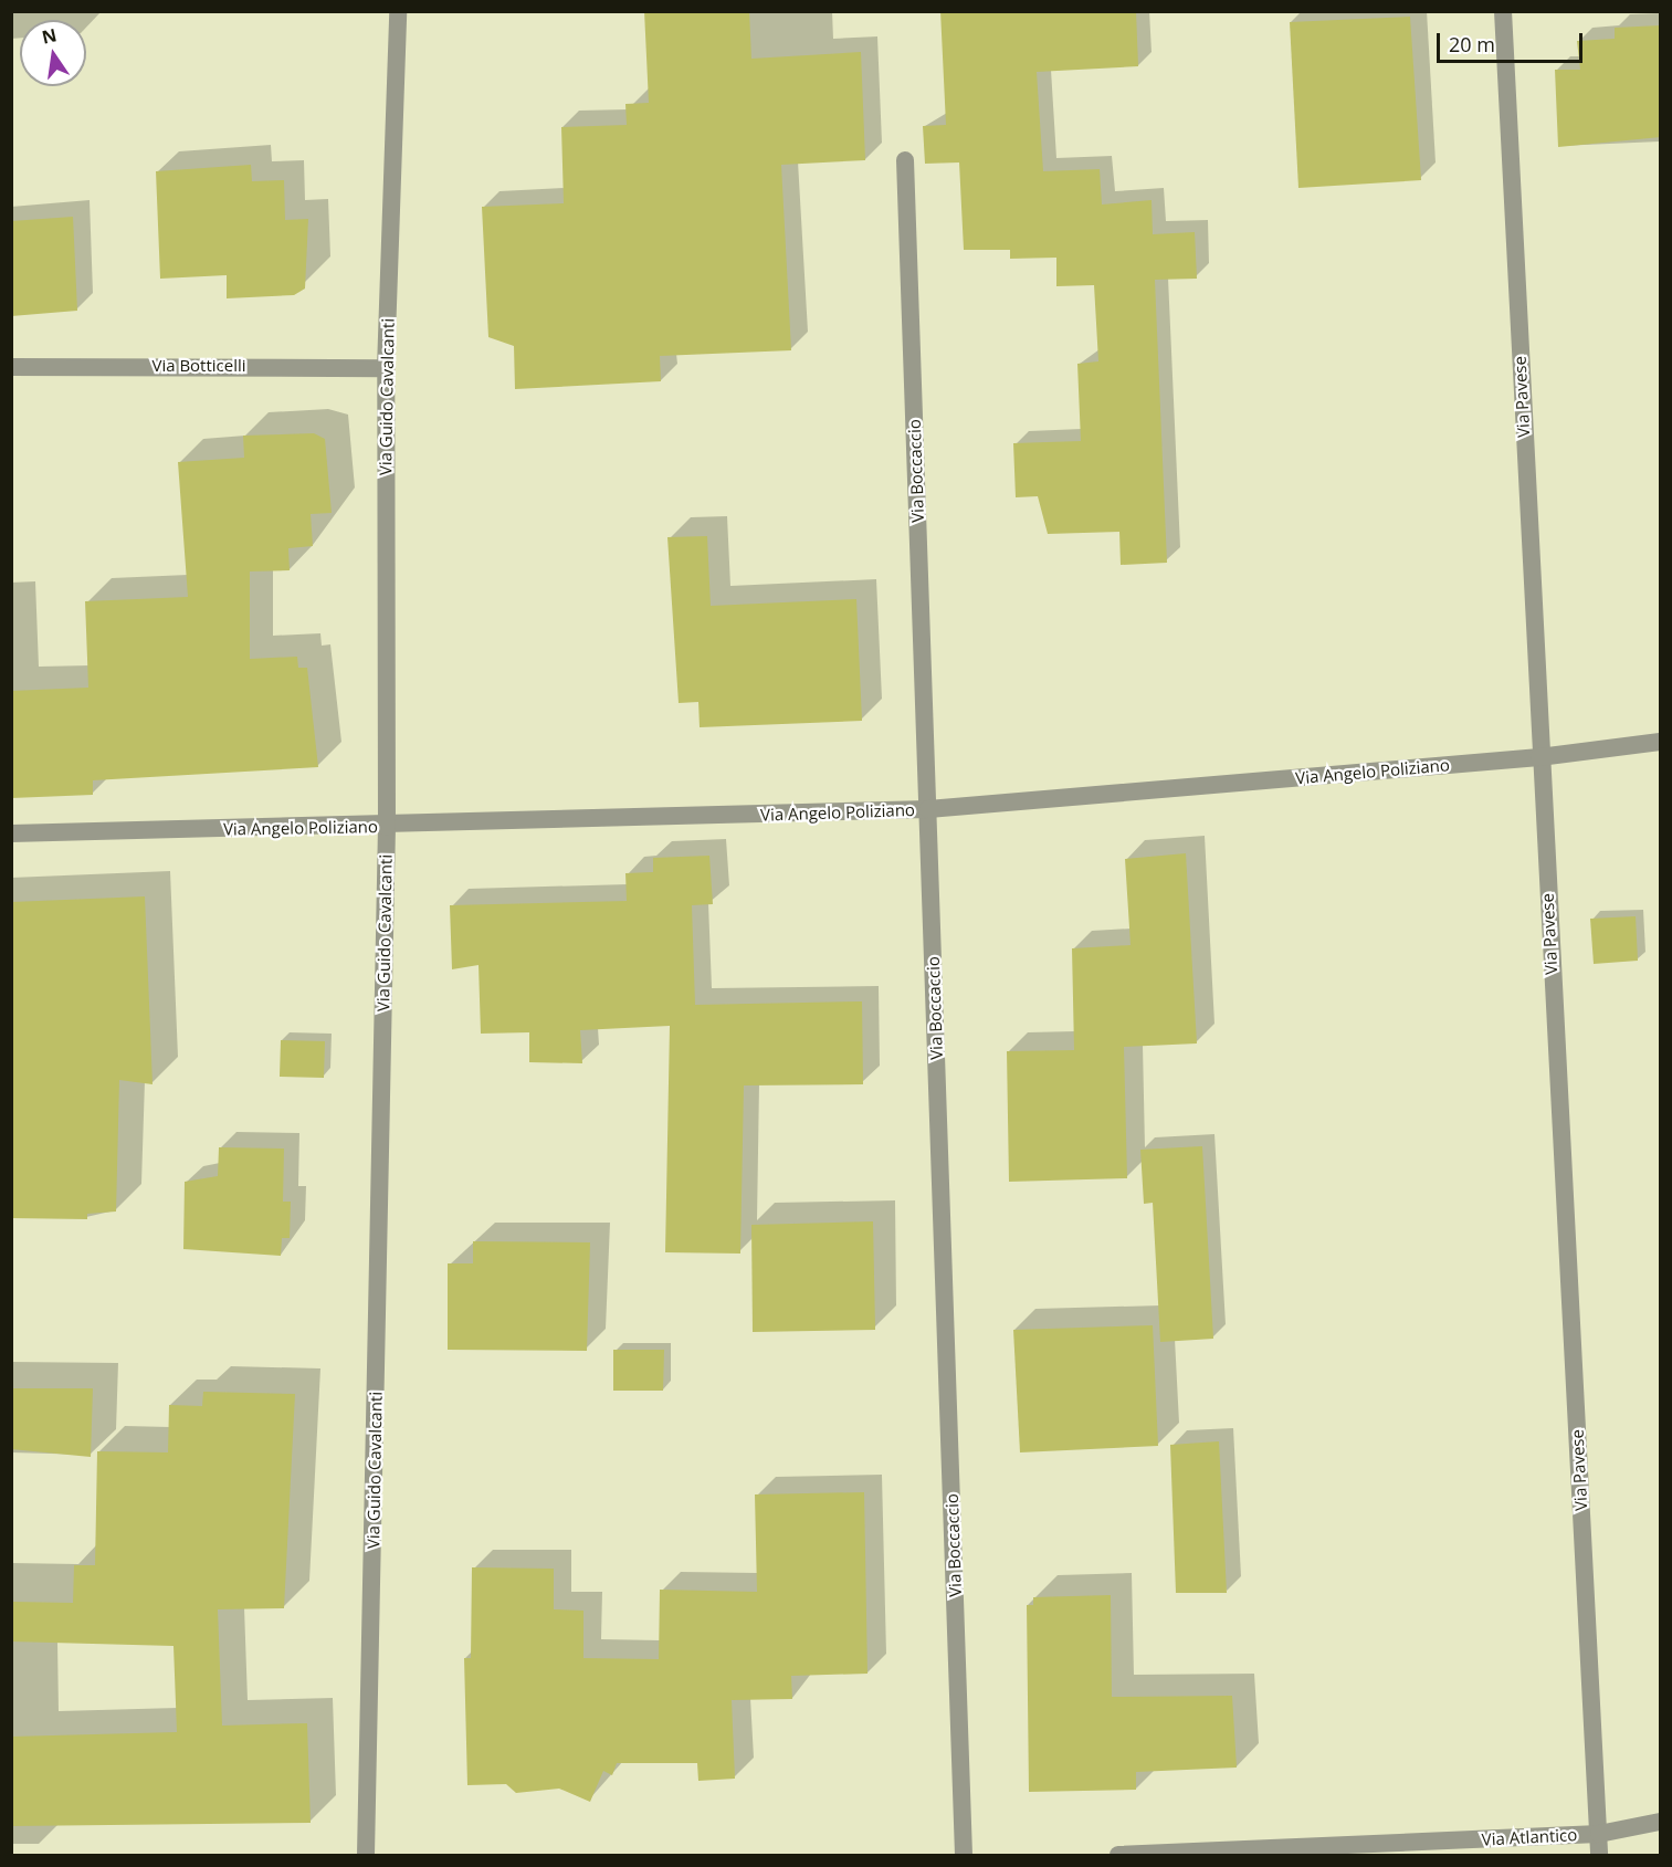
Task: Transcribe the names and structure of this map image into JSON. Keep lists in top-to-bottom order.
{
  "streets": {
    "street": [
      "Via Botticelli",
      "Via Guido Cavalcanti",
      "Via Pavese",
      "Via Boccaccio",
      "Via Angelo Poliziano",
      "Via Atlantico"
    ]
  },
  "crossings": [
    ["Via Botticelli", "Via Guido Cavalcanti"],
    ["Via Guido Cavalcanti", "Via Angelo Poliziano"],
    ["Via Pavese", "Via Angelo Poliziano"],
    ["Via Pavese", "Via Atlantico"],
    ["Via Boccaccio", "Via Angelo Poliziano"]
  ],
  "scale_bar": "20 m",
  "north": "top"
}
